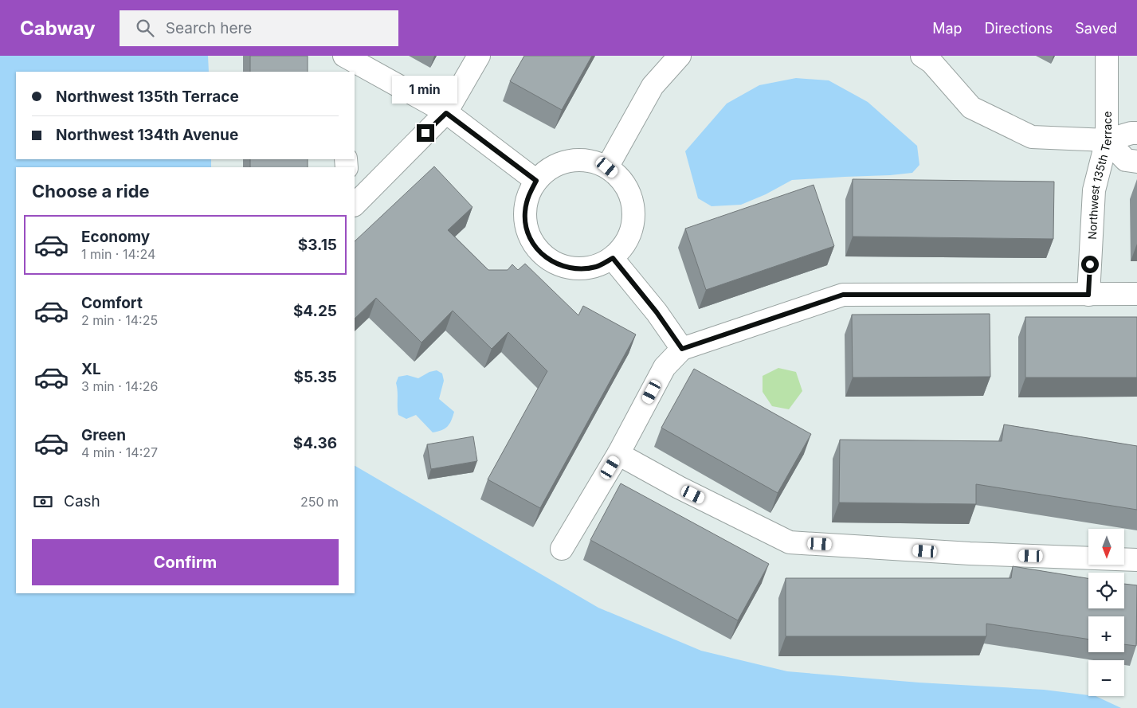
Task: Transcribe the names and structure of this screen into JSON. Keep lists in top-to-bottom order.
{
  "streets": {
    "street": ["Northwest 135th Terrace"]
  },
  "north": "bottom",
  "page": {
    "header": "Cabway",
    "search": "Search here",
    "nav": ["Map", "Directions", "Saved"],
    "banner": ["Northwest 135th Terrace", "Northwest 134th Avenue"],
    "bubble": "1 min",
    "heading": "Choose a ride",
    "list": [
      {
        "name": "Economy",
        "note": "1 min · 14:24",
        "value": "$3.15"
      },
      {
        "name": "Comfort",
        "note": "2 min · 14:25",
        "value": "$4.25"
      },
      {
        "name": "XL",
        "note": "3 min · 14:26",
        "value": "$5.35"
      },
      {
        "name": "Green",
        "note": "4 min · 14:27",
        "value": "$4.36"
      }
    ],
    "pay": ["Cash", "250 m"],
    "map_buttons": ["+", "−"],
    "buttons": "Confirm"
  }
}
